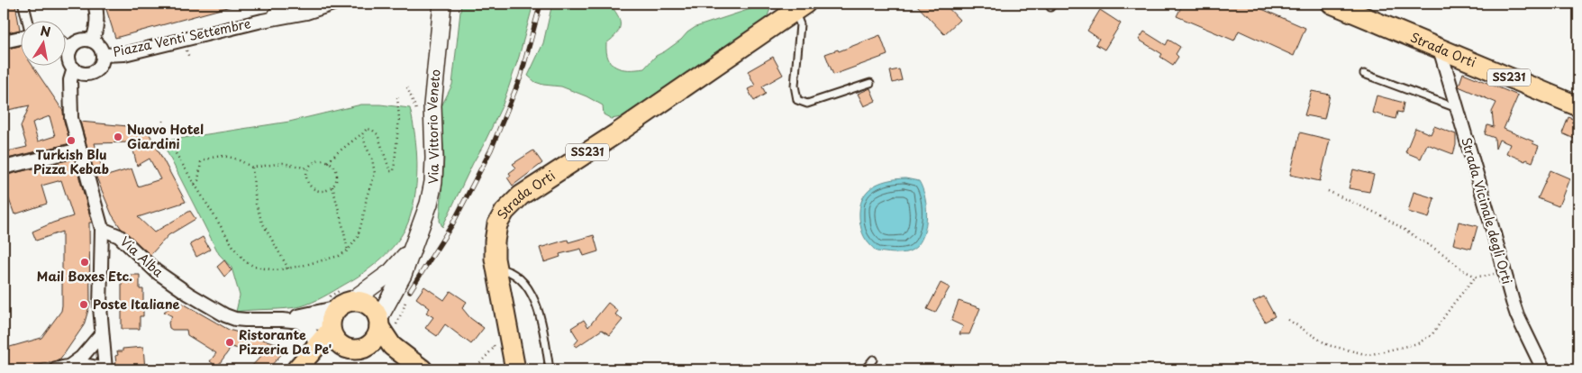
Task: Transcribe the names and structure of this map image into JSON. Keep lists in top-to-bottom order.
{
  "streets": {
    "main road": ["Strada Orti", "SS231", "Via Vittorio Veneto"],
    "street": ["Piazza Venti Settembre", "Strada Vicinale degli Orti", "Via Alba"]
  },
  "crossings": [
    ["Strada Orti", "Strada Vicinale degli Orti"],
    ["Via Vittorio Veneto", "Via Alba"]
  ],
  "places": [
    "Nuovo Hotel Giardini",
    "Turkish Blu Pizza Kebab",
    "Mail Boxes Etc.",
    "Poste Italiane",
    "Ristorante Pizzeria Da Pe'"
  ],
  "north": "top"
}
